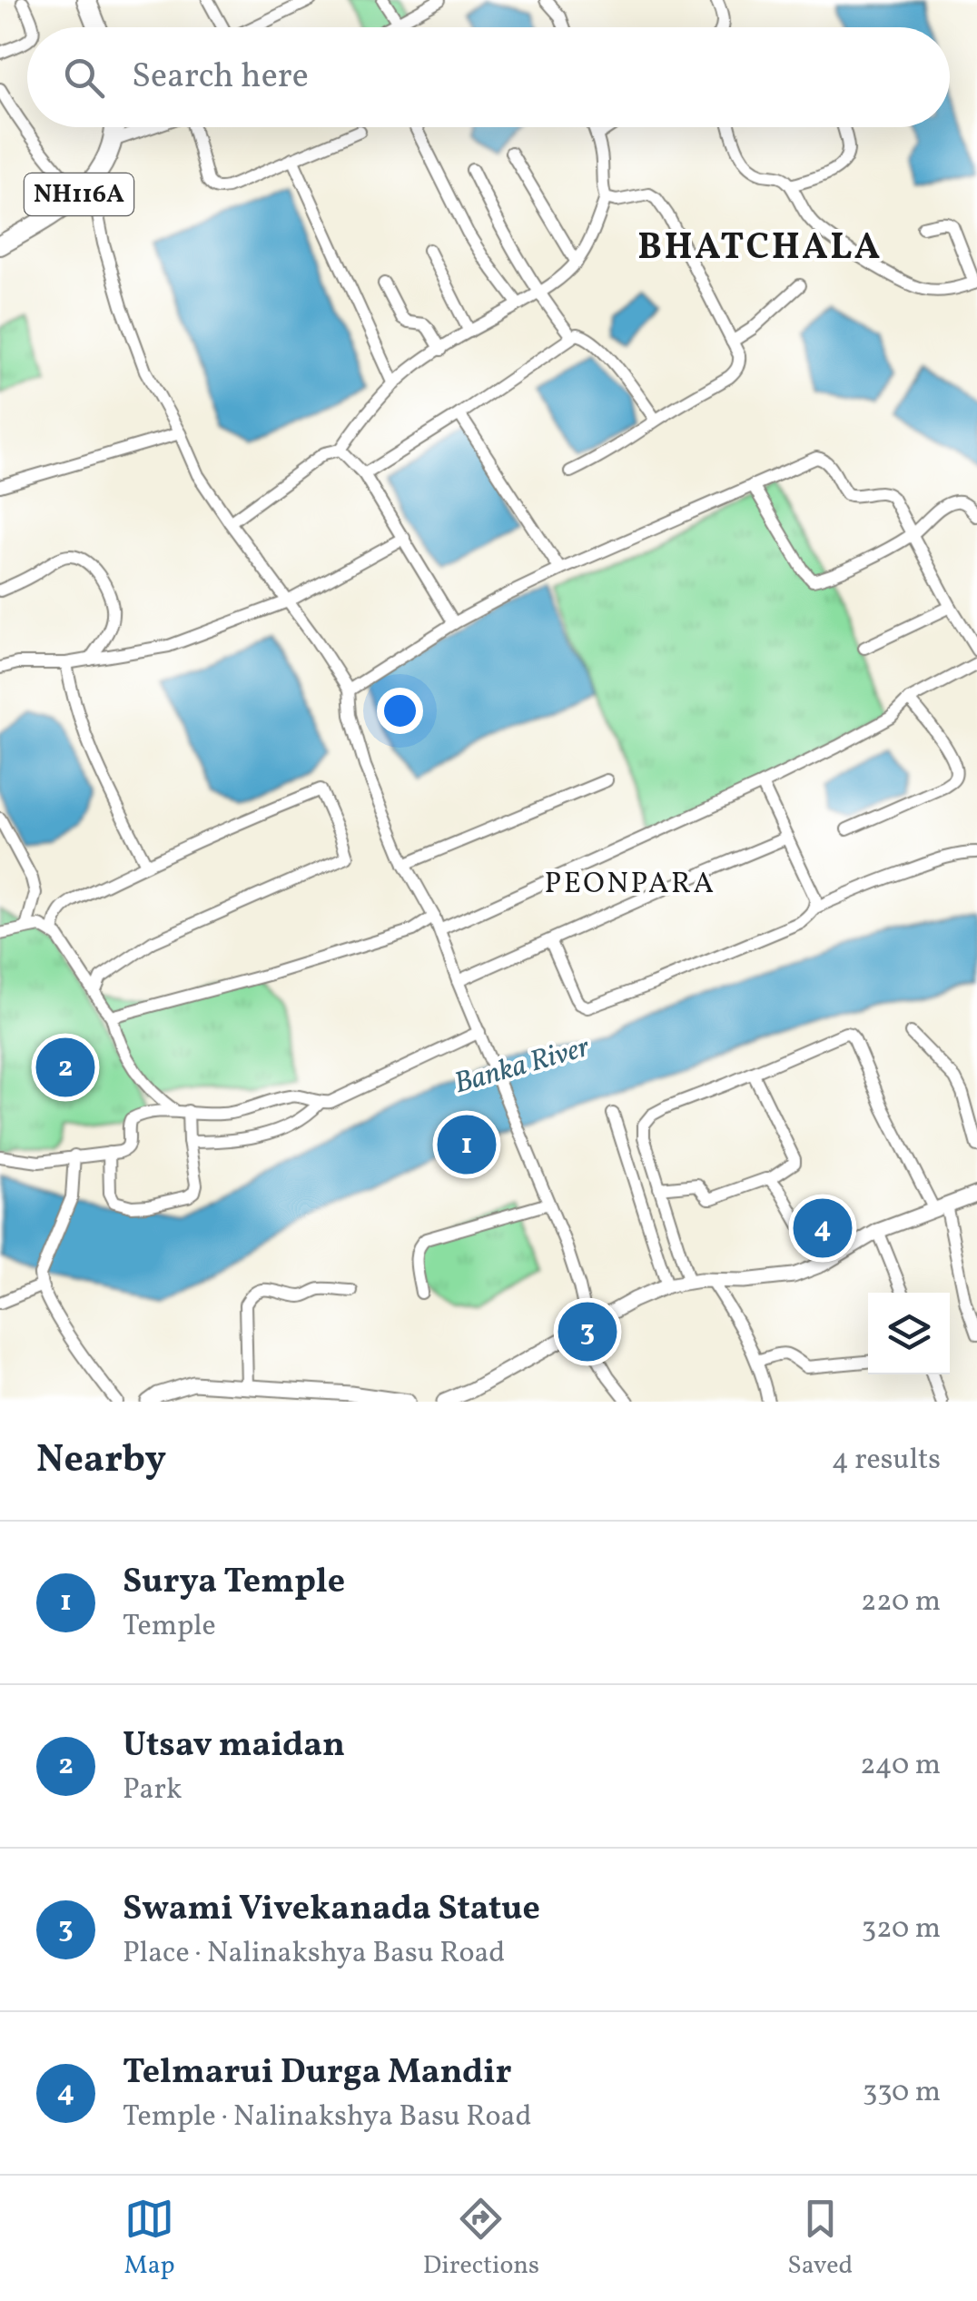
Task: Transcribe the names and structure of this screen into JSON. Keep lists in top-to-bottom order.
{
  "streets": {
    "highway": ["NH116A"]
  },
  "districts": ["BHATCHALA", "PEONPARA"],
  "water": ["Banka River"],
  "page": {
    "search": "Search here",
    "pins": [
      "2",
      "1",
      "4",
      "3"
    ],
    "heading": ["Nearby", "4 results"],
    "list": [
      {
        "mark": "1",
        "name": "Surya Temple",
        "note": "Temple",
        "value": "220 m"
      },
      {
        "mark": "2",
        "name": "Utsav maidan",
        "note": "Park",
        "value": "240 m"
      },
      {
        "mark": "3",
        "name": "Swami Vivekanada Statue",
        "note": "Place · Nalinakshya Basu Road",
        "value": "320 m"
      },
      {
        "mark": "4",
        "name": "Telmarui Durga Mandir",
        "note": "Temple · Nalinakshya Basu Road",
        "value": "330 m"
      }
    ],
    "nav": ["Map", "Directions", "Saved"]
  }
}
